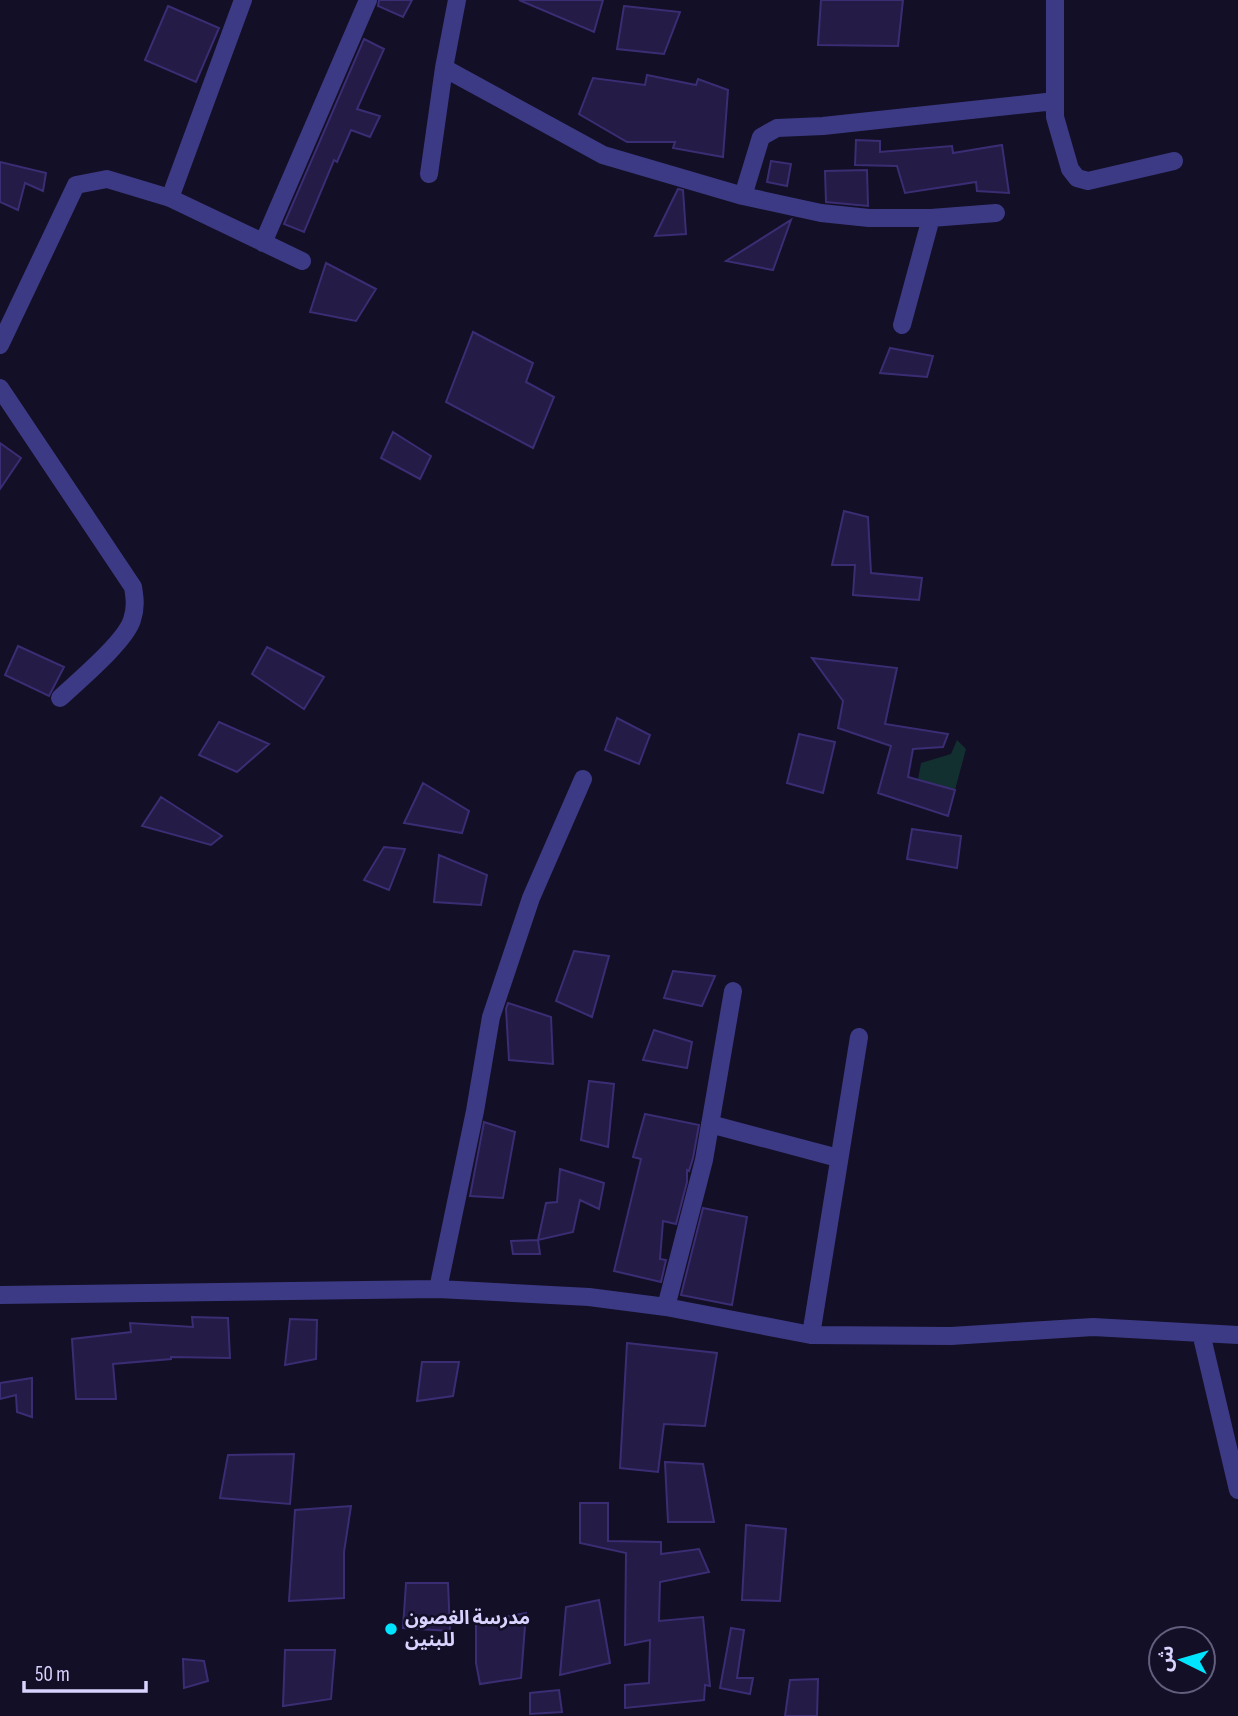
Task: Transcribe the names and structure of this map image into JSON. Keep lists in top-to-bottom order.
{
  "places": ["مدرسة الغصون للبنين"],
  "scale_bar": "50 m",
  "north": "left"
}
